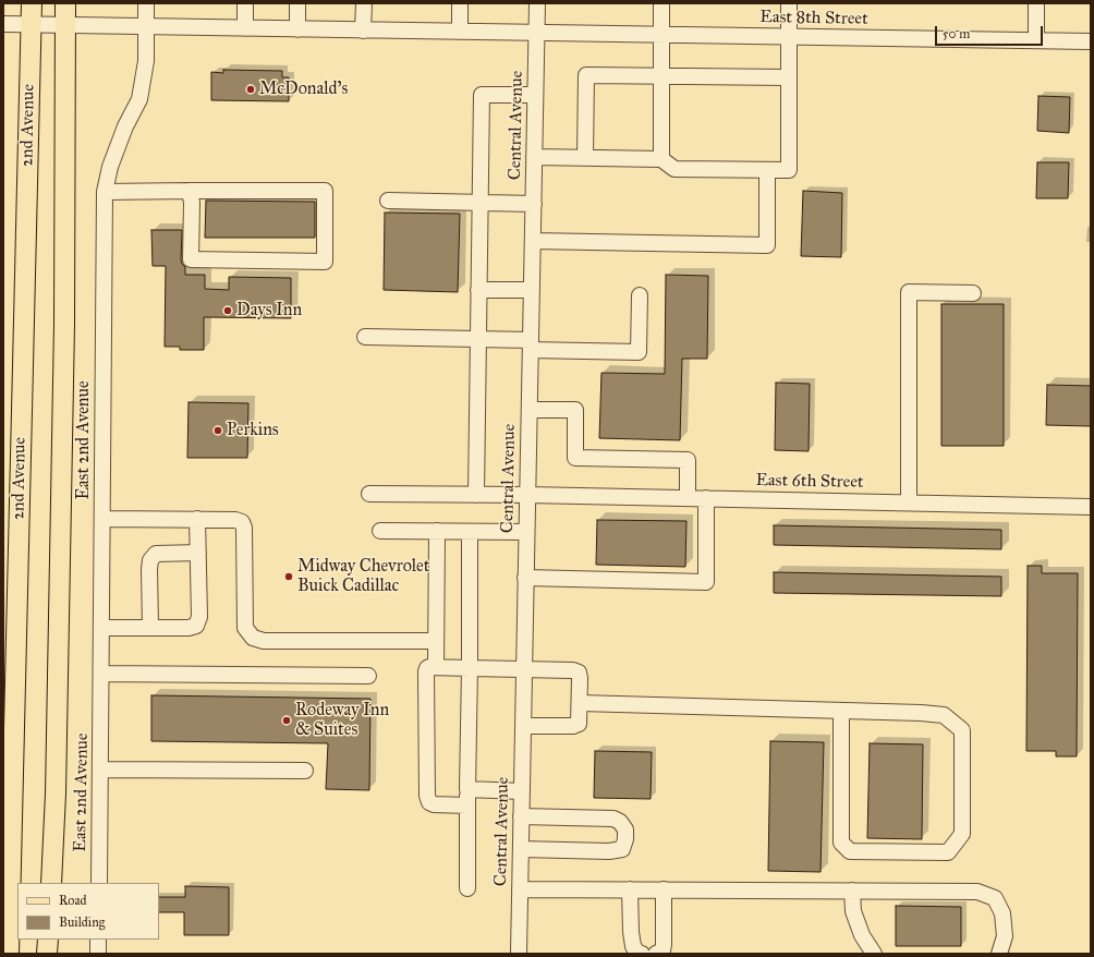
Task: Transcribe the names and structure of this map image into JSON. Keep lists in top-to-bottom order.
{
  "streets": {
    "main road": ["2nd Avenue"],
    "street": [
      "East 8th Street",
      "Central Avenue",
      "East 2nd Avenue",
      "East 6th Street"
    ]
  },
  "crossings": [
    ["East 8th Street", "2nd Avenue"],
    ["East 8th Street", "Central Avenue"],
    ["East 8th Street", "East 2nd Avenue"],
    ["Central Avenue", "East 6th Street"]
  ],
  "places": [
    "McDonald's",
    "Days Inn",
    "Perkins",
    "Midway Chevrolet Buick Cadillac",
    "Rodeway Inn & Suites"
  ],
  "legend": ["Road", "Building"],
  "scale_bar": "50 m"
}
